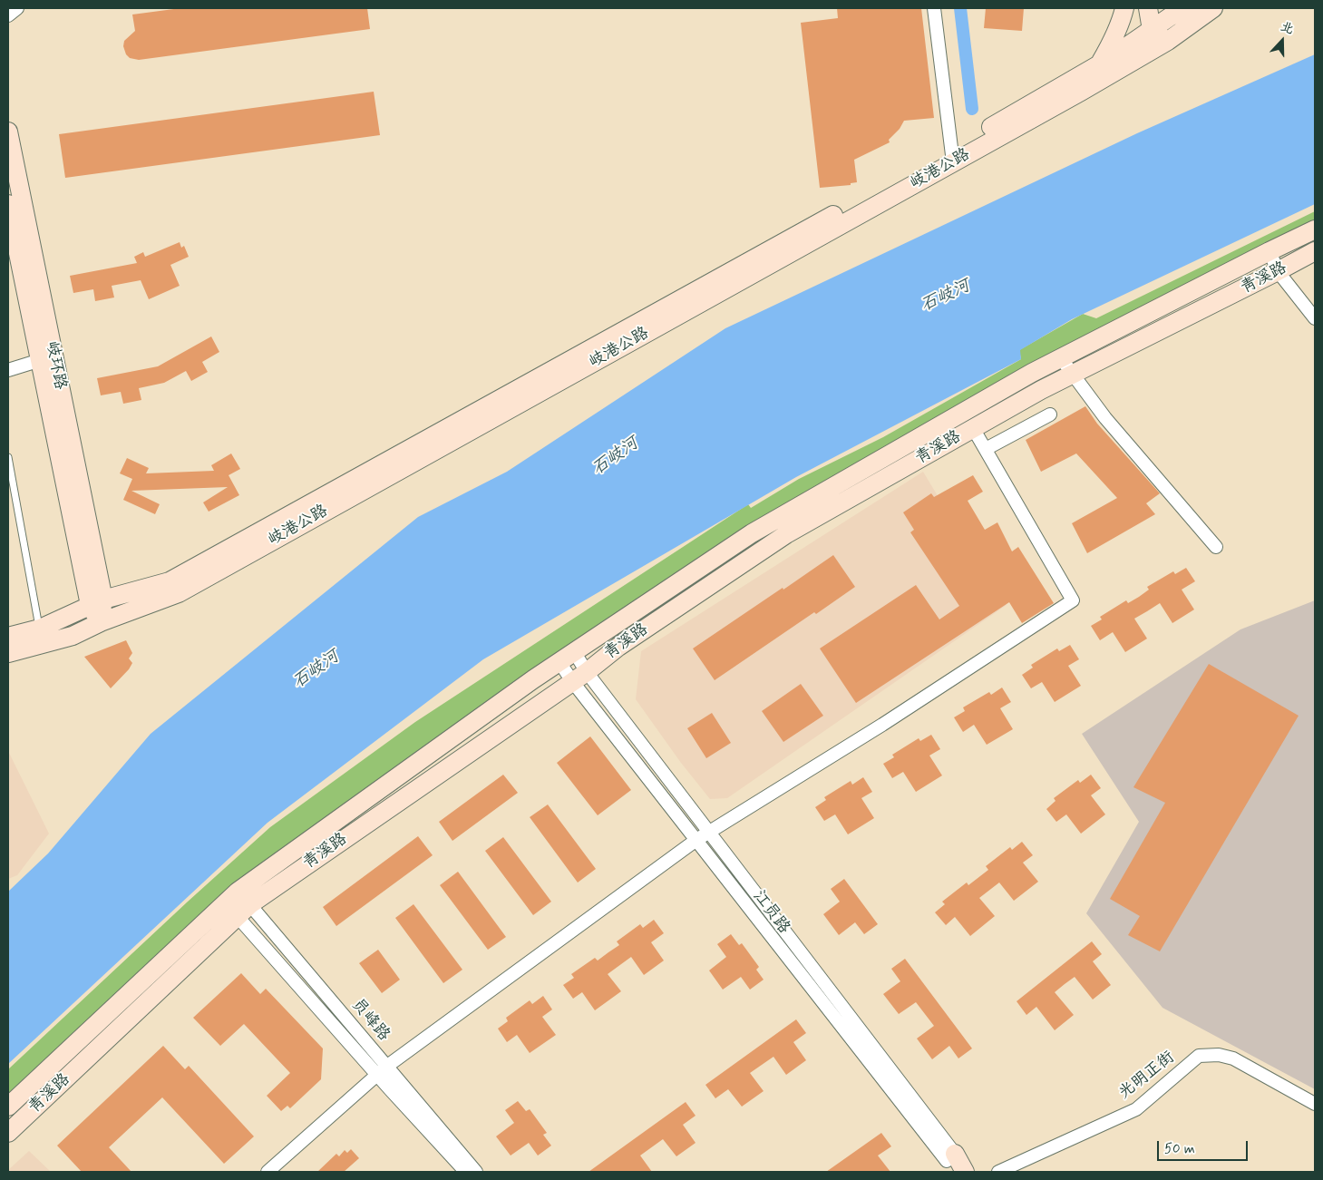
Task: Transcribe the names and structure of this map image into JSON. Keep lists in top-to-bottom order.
{
  "streets": {
    "main road": [
      "岐港公路",
      "青溪路",
      "岐环路",
      "江员路"
    ],
    "street": ["员峰路", "光明正街"]
  },
  "crossings": [
    ["岐港公路", "岐环路"],
    ["青溪路", "江员路"],
    ["青溪路", "员峰路"]
  ],
  "water": ["石岐河"],
  "scale_bar": "50 m",
  "north": "top"
}
